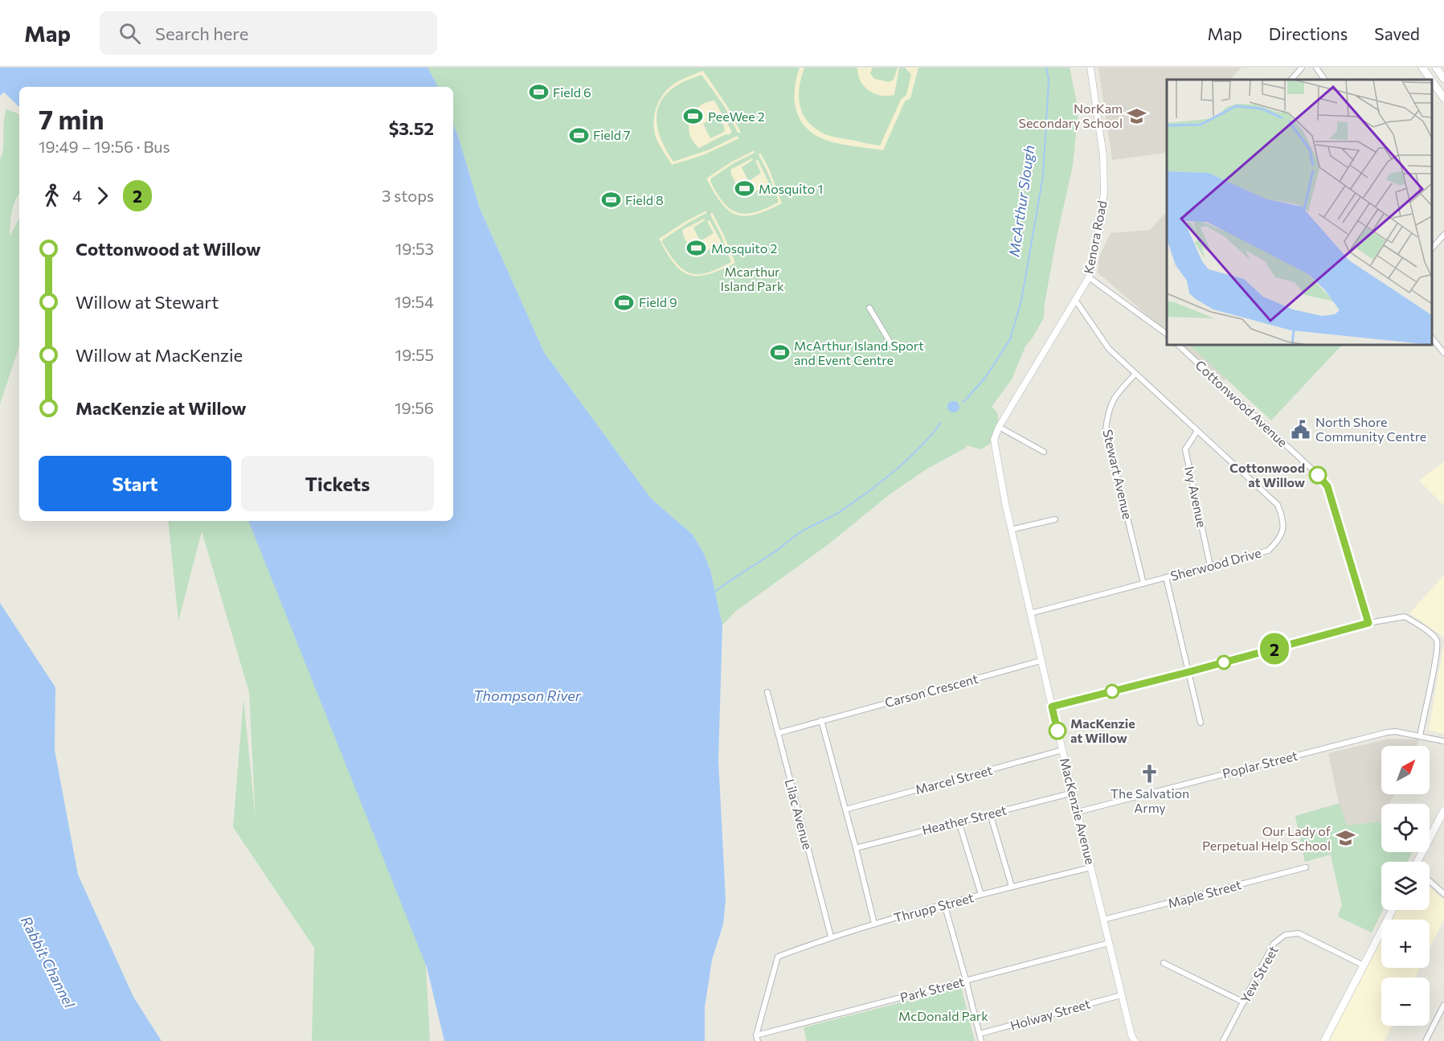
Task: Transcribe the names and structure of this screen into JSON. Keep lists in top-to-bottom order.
{
  "streets": {
    "street": [
      "Kenora Road",
      "Cottonwood Avenue",
      "Stewart Avenue",
      "Ivy Avenue",
      "Sherwood Drive",
      "Carson Crescent",
      "Poplar Street",
      "Marcel Street",
      "MacKenzie Avenue",
      "Lilac Avenue",
      "Heather Street",
      "Maple Street",
      "Thrupp Street",
      "Yew Street",
      "Park Street",
      "Holway Street"
    ]
  },
  "crossings": [
    ["Kenora Road", "Sherwood Drive"],
    ["Kenora Road", "MacKenzie Avenue"],
    ["Stewart Avenue", "Sherwood Drive"],
    ["Ivy Avenue", "Sherwood Drive"],
    ["Sherwood Drive", "MacKenzie Avenue"],
    ["Carson Crescent", "MacKenzie Avenue"],
    ["Carson Crescent", "Lilac Avenue"],
    ["Poplar Street", "MacKenzie Avenue"],
    ["Marcel Street", "MacKenzie Avenue"],
    ["MacKenzie Avenue", "Heather Street"],
    ["MacKenzie Avenue", "Maple Street"],
    ["MacKenzie Avenue", "Thrupp Street"],
    ["MacKenzie Avenue", "Park Street"],
    ["MacKenzie Avenue", "Holway Street"],
    ["Lilac Avenue", "Thrupp Street"],
    ["Thrupp Street", "Park Street"]
  ],
  "water": ["McArthur Slough", "Thompson River", "Rabbit Channel"],
  "parks": ["Mcarthur Island Park", "McDonald Park"],
  "places": {
    "sports": [
      "Field 6",
      "PeeWee 2",
      "Field 7",
      "Mosquito 1",
      "Field 8",
      "Mosquito 2",
      "Field 9",
      "McArthur Island Sport and Event Centre"
    ],
    "school or university": ["NorKam Secondary School", "Our Lady of Perpetual Help School"],
    "public building": ["North Shore Community Centre"],
    "other": ["Cottonwood at Willow", "MacKenzie at Willow"],
    "church": ["The Salvation Army"]
  },
  "lines": ["bus line 2"],
  "north": "top right",
  "page": {
    "header": "Map",
    "search": "Search here",
    "nav": ["Map", "Directions", "Saved"],
    "on_map": "2",
    "heading": ["7 min", "19:49 – 19:56 · Bus", "$3.52"],
    "legs": ["4", "2", "3 stops"],
    "list": [
      {
        "name": "Cottonwood at Willow",
        "value": "19:53"
      },
      {
        "name": "Willow at Stewart",
        "value": "19:54"
      },
      {
        "name": "Willow at MacKenzie",
        "value": "19:55"
      },
      {
        "name": "MacKenzie at Willow",
        "value": "19:56"
      }
    ],
    "buttons": ["Start", "Tickets"],
    "map_buttons": ["+", "−"]
  }
}
